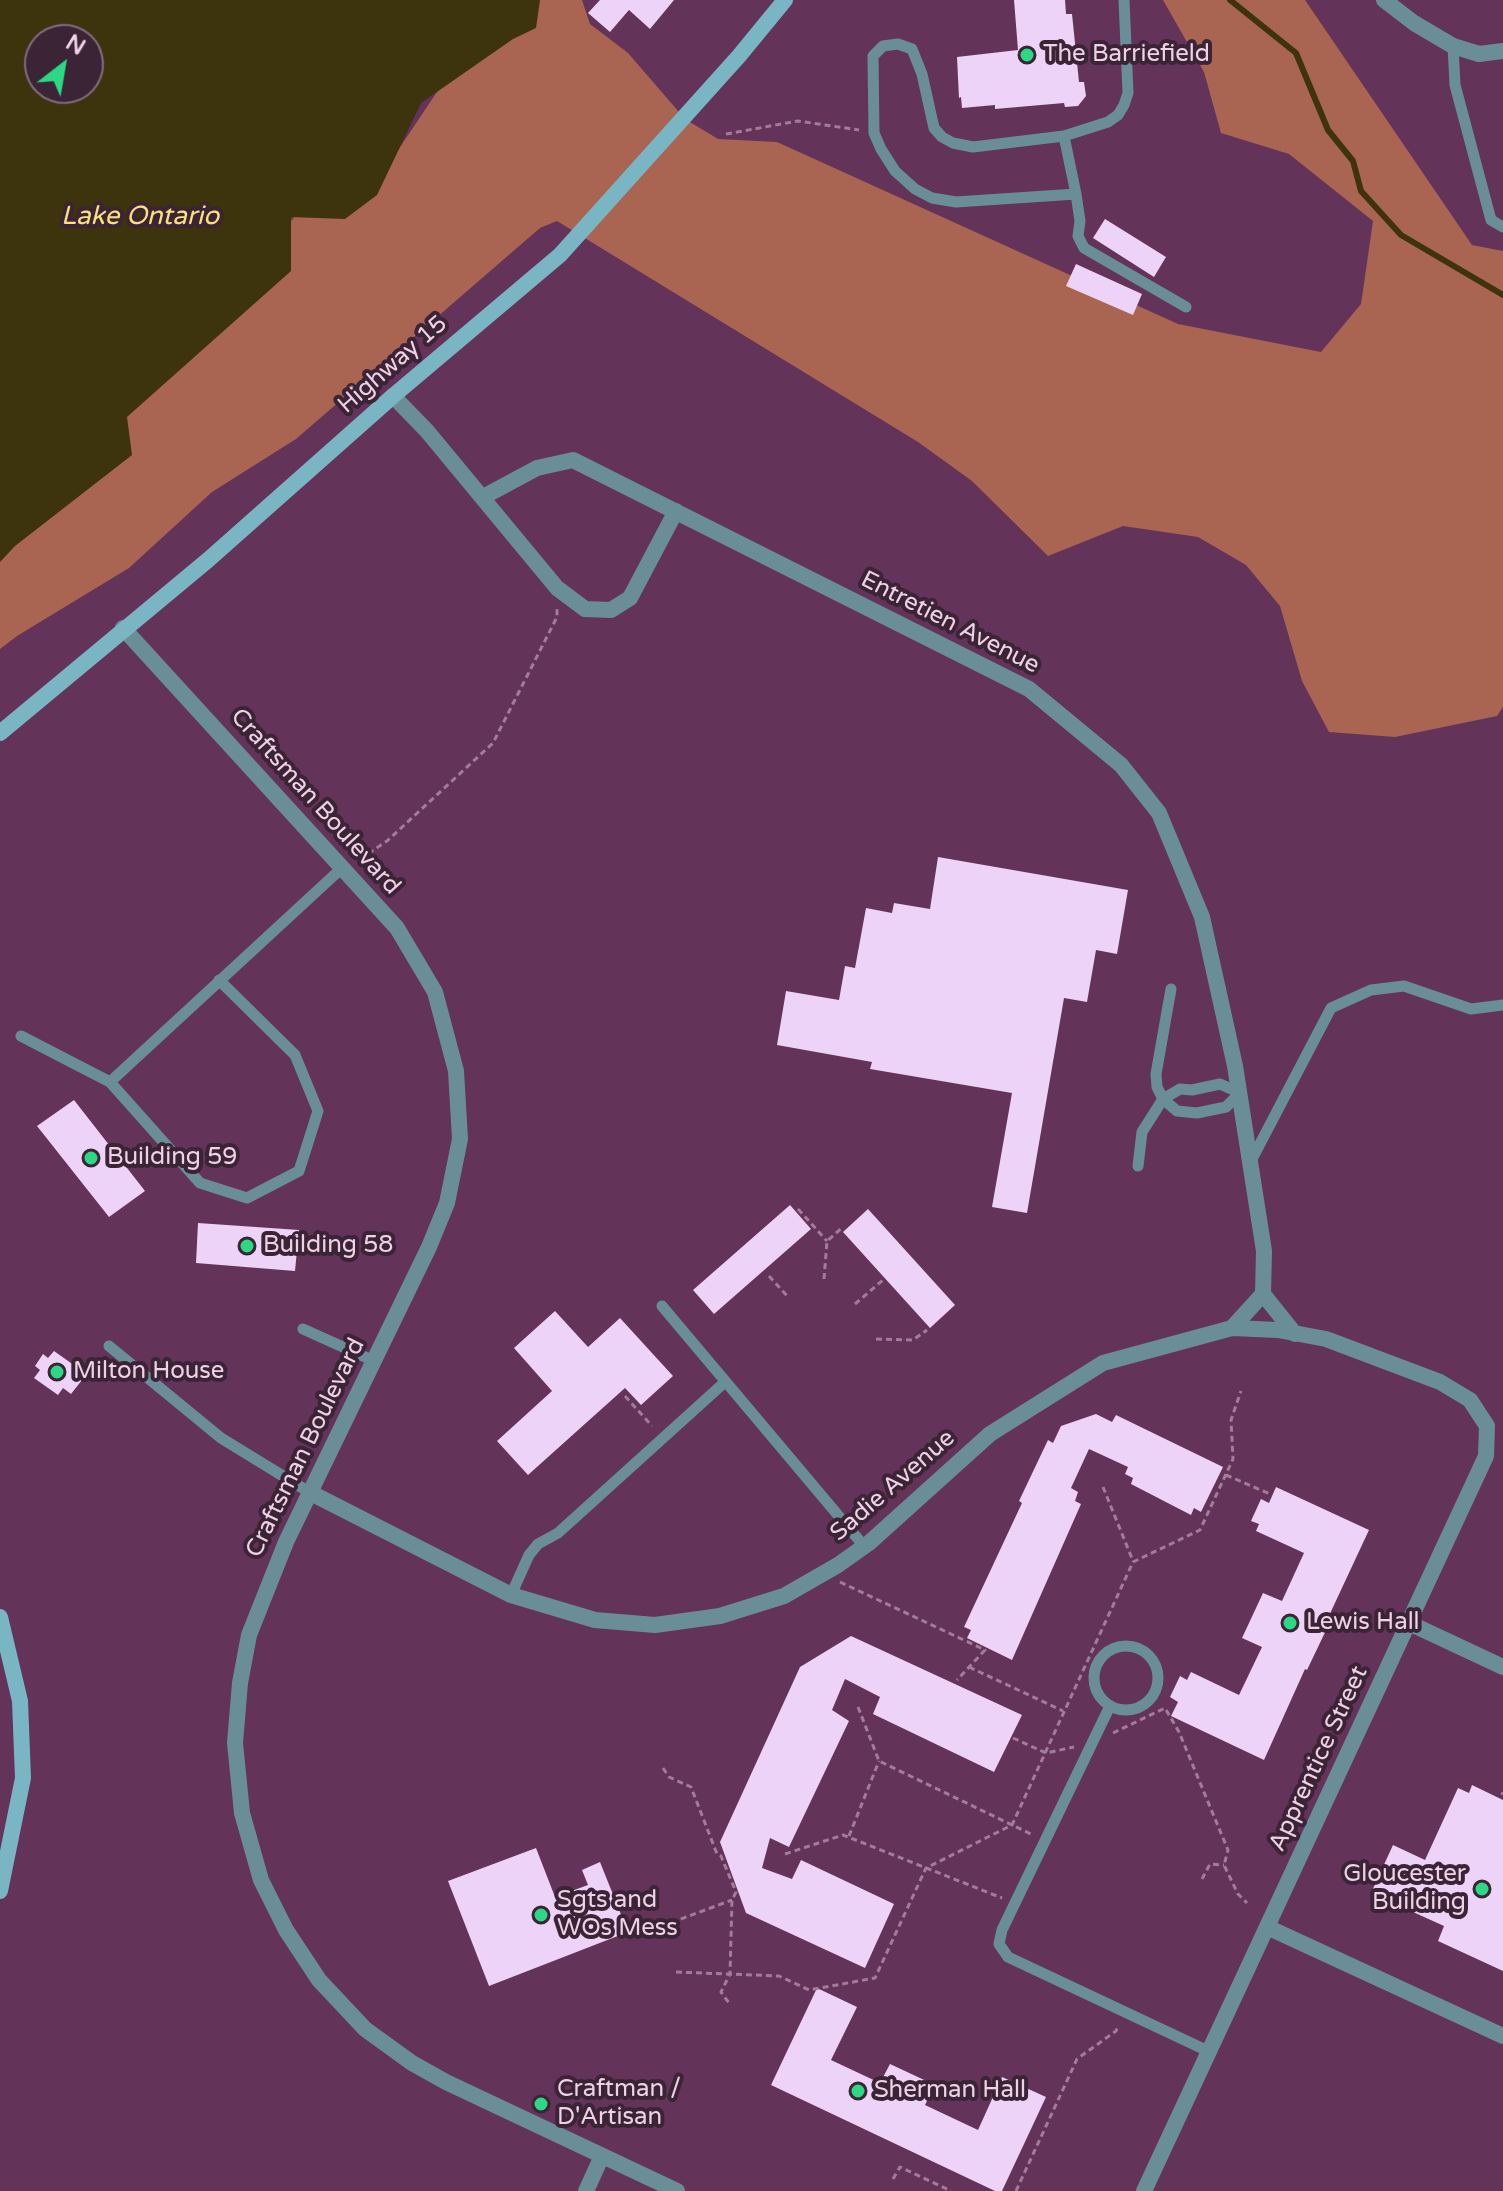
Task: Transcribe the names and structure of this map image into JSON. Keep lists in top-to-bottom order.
{
  "streets": {
    "main road": ["Highway 15"],
    "street": [
      "Entretien Avenue",
      "Craftsman Boulevard",
      "Sadie Avenue",
      "Apprentice Street"
    ]
  },
  "crossings": [
    ["Highway 15", "Craftsman Boulevard"],
    ["Craftsman Boulevard", "Sadie Avenue"],
    ["Sadie Avenue", "Apprentice Street"]
  ],
  "water": ["Lake Ontario"],
  "places": [
    "The Barriefield",
    "Building 59",
    "Building 58",
    "Milton House",
    "Lewis Hall",
    "Gloucester Building",
    "Sgts and WOs Mess",
    "Sherman Hall",
    "Craftman / D'Artisan"
  ],
  "north": "top right"
}
